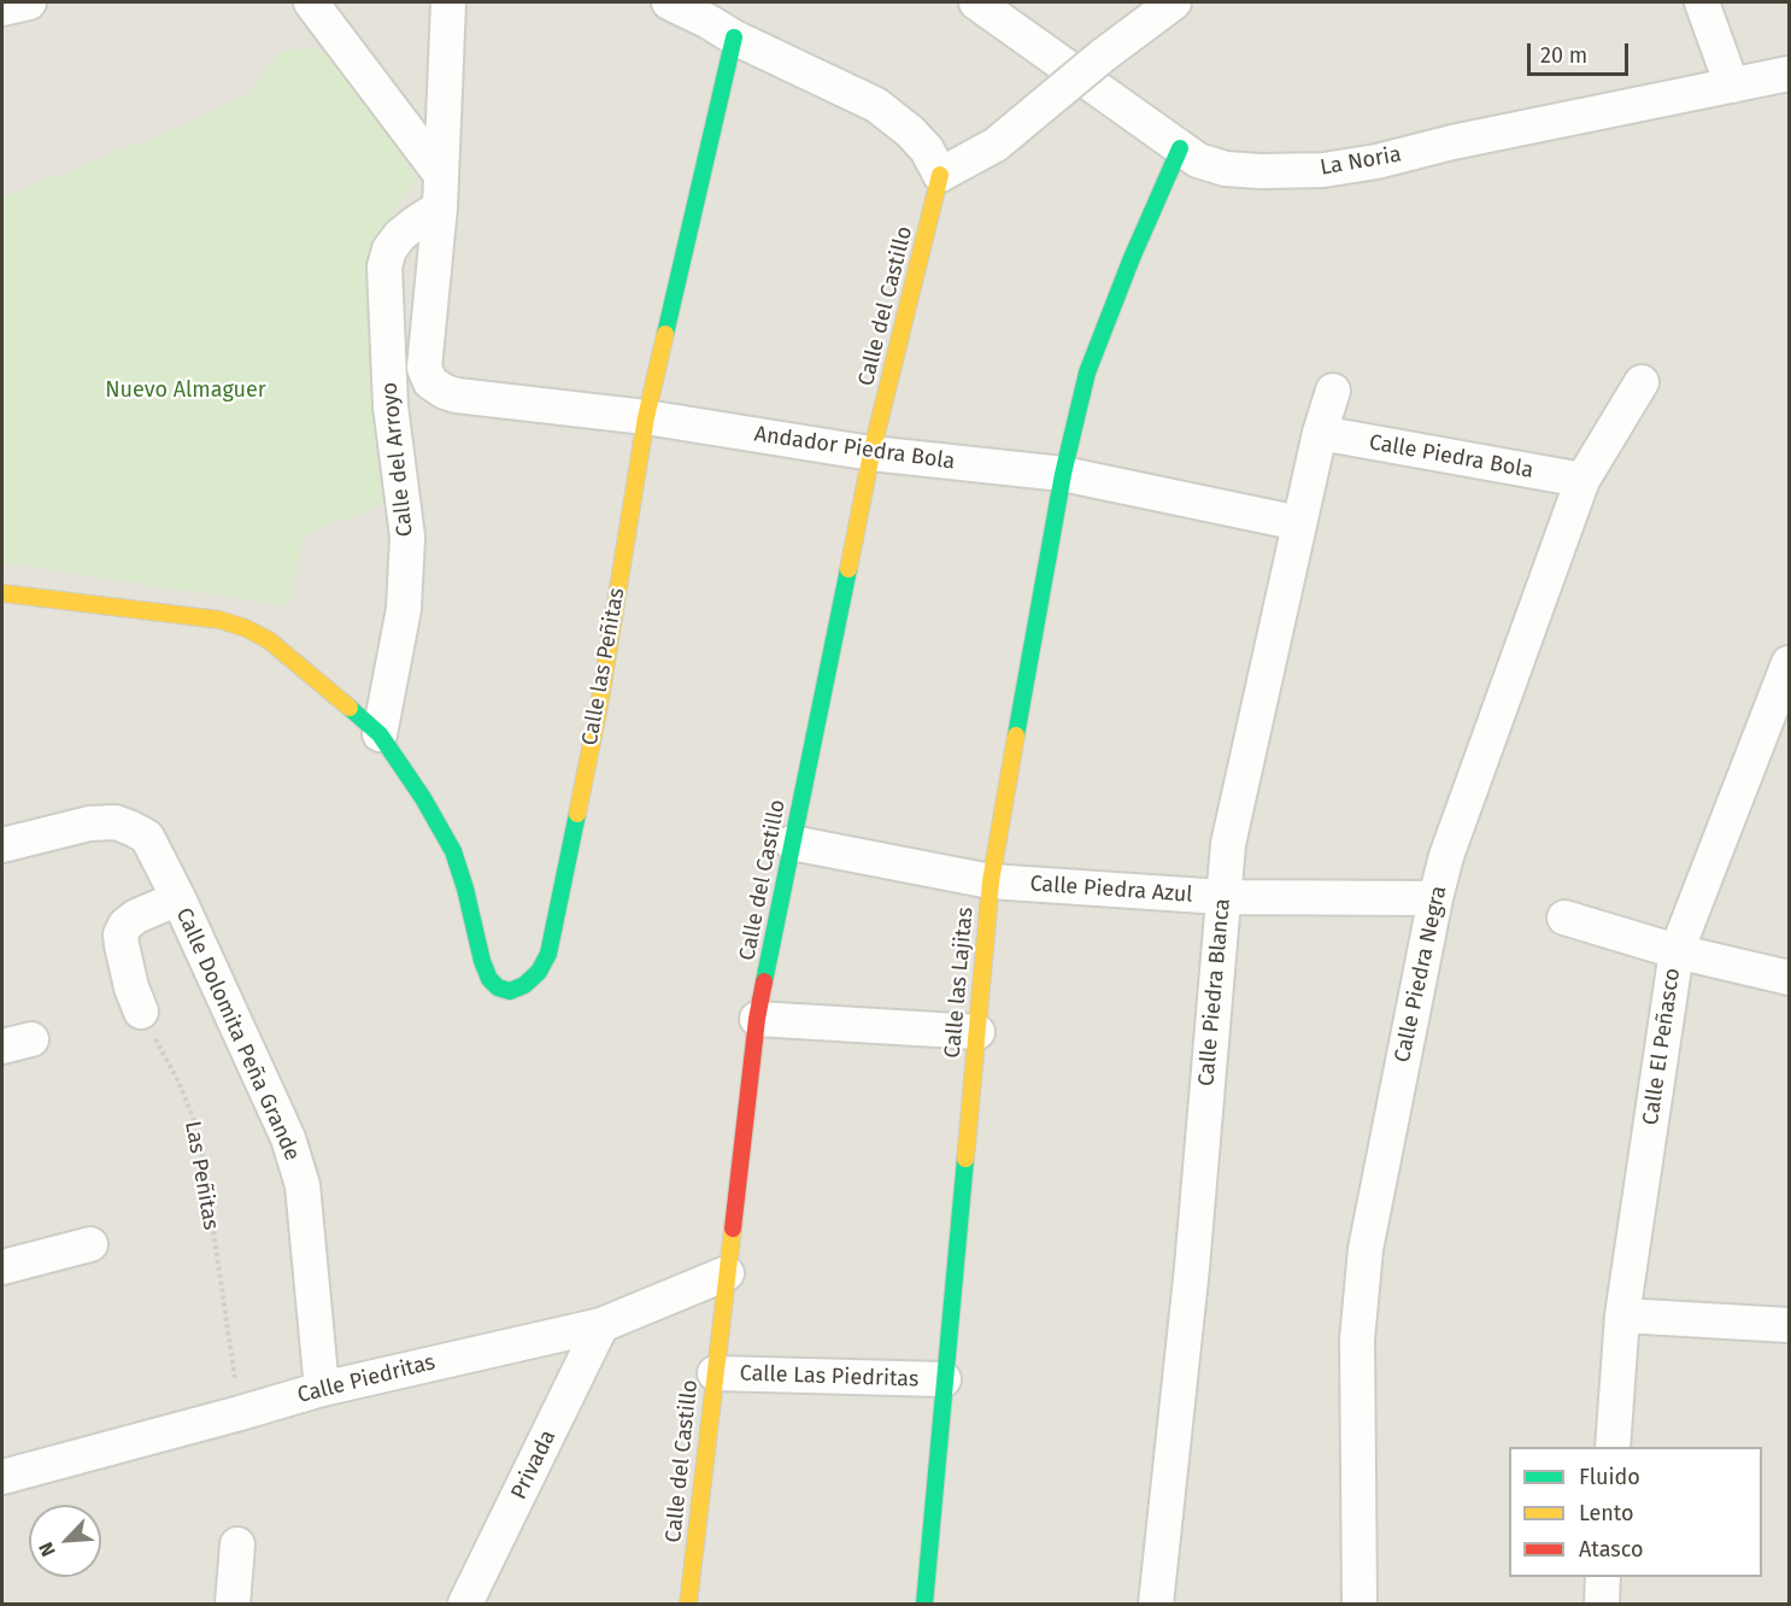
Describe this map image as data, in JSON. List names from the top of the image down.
{
  "streets": {
    "street": [
      "La Noria",
      "Calle del Castillo",
      "Andador Piedra Bola",
      "Calle Piedra Bola",
      "Calle del Arroyo",
      "Calle las Peñitas",
      "Calle Piedra Azul",
      "Calle Piedra Negra",
      "Calle las Lajitas",
      "Calle Piedra Blanca",
      "Calle Dolomita Peña Grande",
      "Calle El Peñasco",
      "Calle Las Piedritas",
      "Calle Piedritas",
      "Privada"
    ],
    "path": ["Las Peñitas"]
  },
  "crossings": [
    ["La Noria", "Calle las Lajitas"],
    ["Calle del Castillo", "Andador Piedra Bola"],
    ["Calle del Castillo", "Calle Piedra Azul"],
    ["Calle del Castillo", "Calle Las Piedritas"],
    ["Calle del Castillo", "Calle Piedritas"],
    ["Andador Piedra Bola", "Calle del Arroyo"],
    ["Andador Piedra Bola", "Calle las Peñitas"],
    ["Andador Piedra Bola", "Calle las Lajitas"],
    ["Andador Piedra Bola", "Calle Piedra Blanca"],
    ["Calle Piedra Bola", "Calle Piedra Negra"],
    ["Calle Piedra Bola", "Calle Piedra Blanca"],
    ["Calle del Arroyo", "Calle las Peñitas"],
    ["Calle Piedra Azul", "Calle Piedra Negra"],
    ["Calle Piedra Azul", "Calle las Lajitas"],
    ["Calle Piedra Azul", "Calle Piedra Blanca"],
    ["Calle las Lajitas", "Calle Las Piedritas"],
    ["Calle Dolomita Peña Grande", "Calle Piedritas"],
    ["Las Peñitas", "Calle Piedritas"],
    ["Calle Piedritas", "Privada"]
  ],
  "parks": ["Nuevo Almaguer"],
  "legend": ["Fluido", "Lento", "Atasco"],
  "scale_bar": "20 m",
  "north": "bottom left"
}
